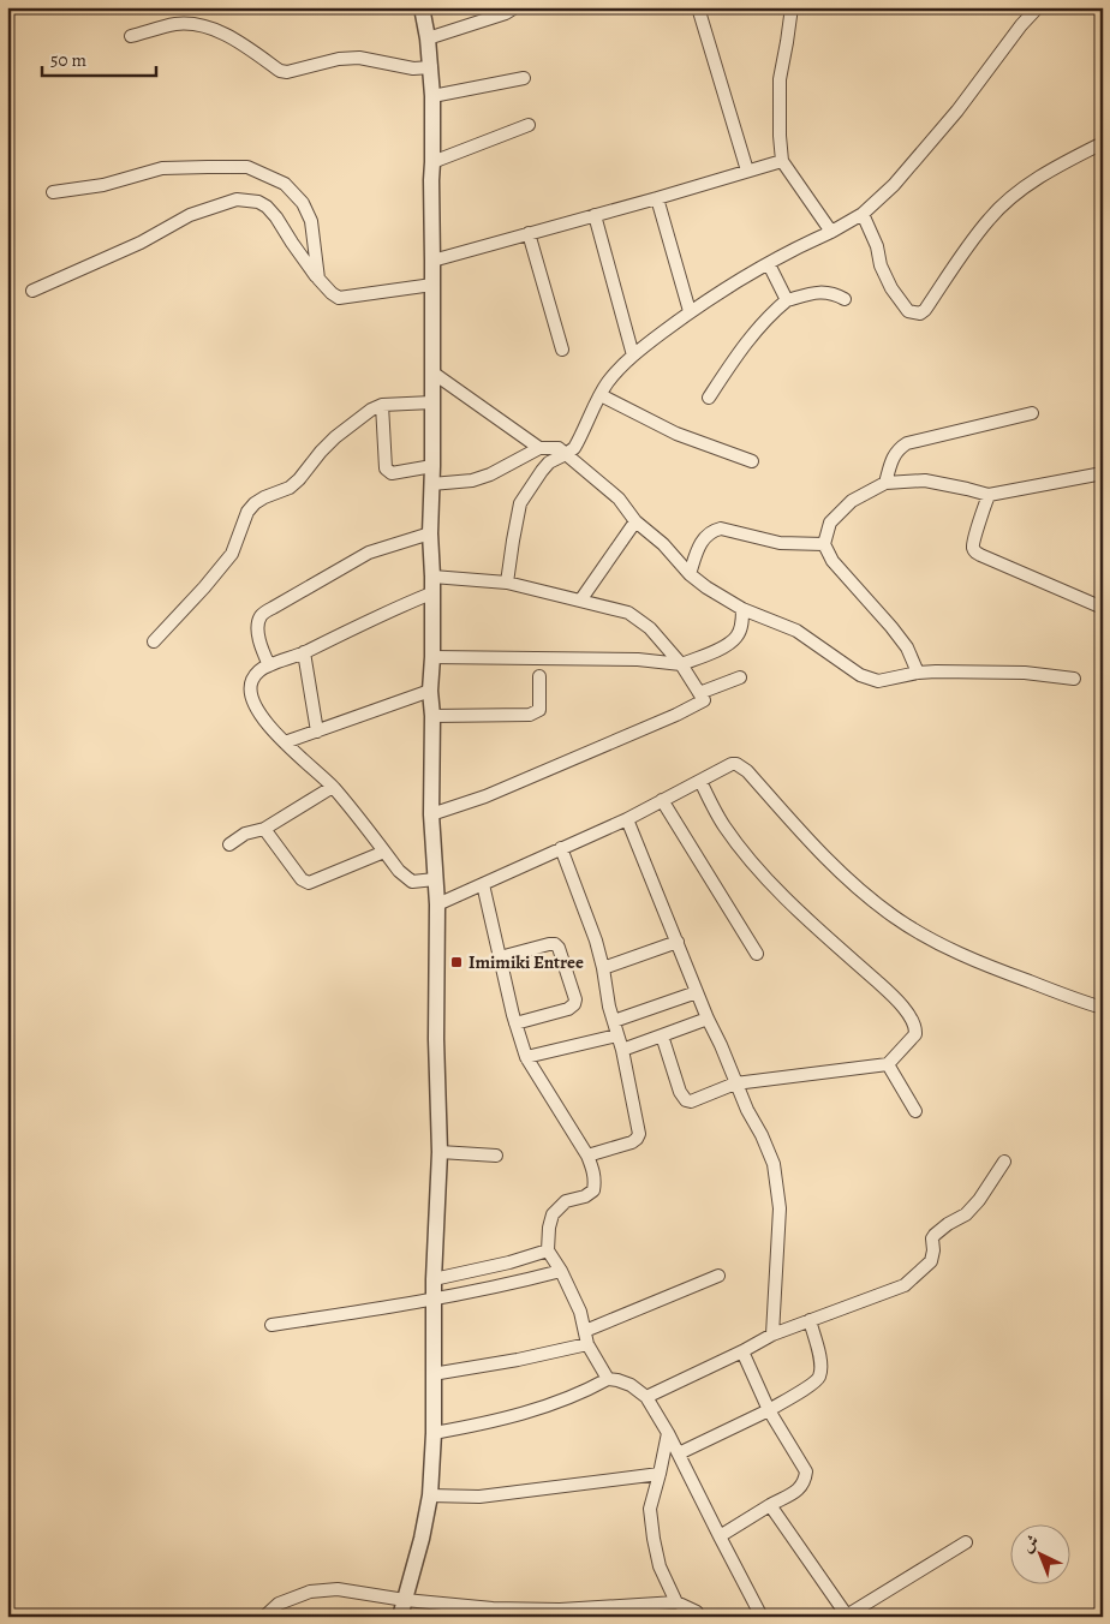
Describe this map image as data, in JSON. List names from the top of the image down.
{
  "places": {
    "transit": ["Imimiki Entree"]
  },
  "scale_bar": "50 m",
  "north": "top left"
}
